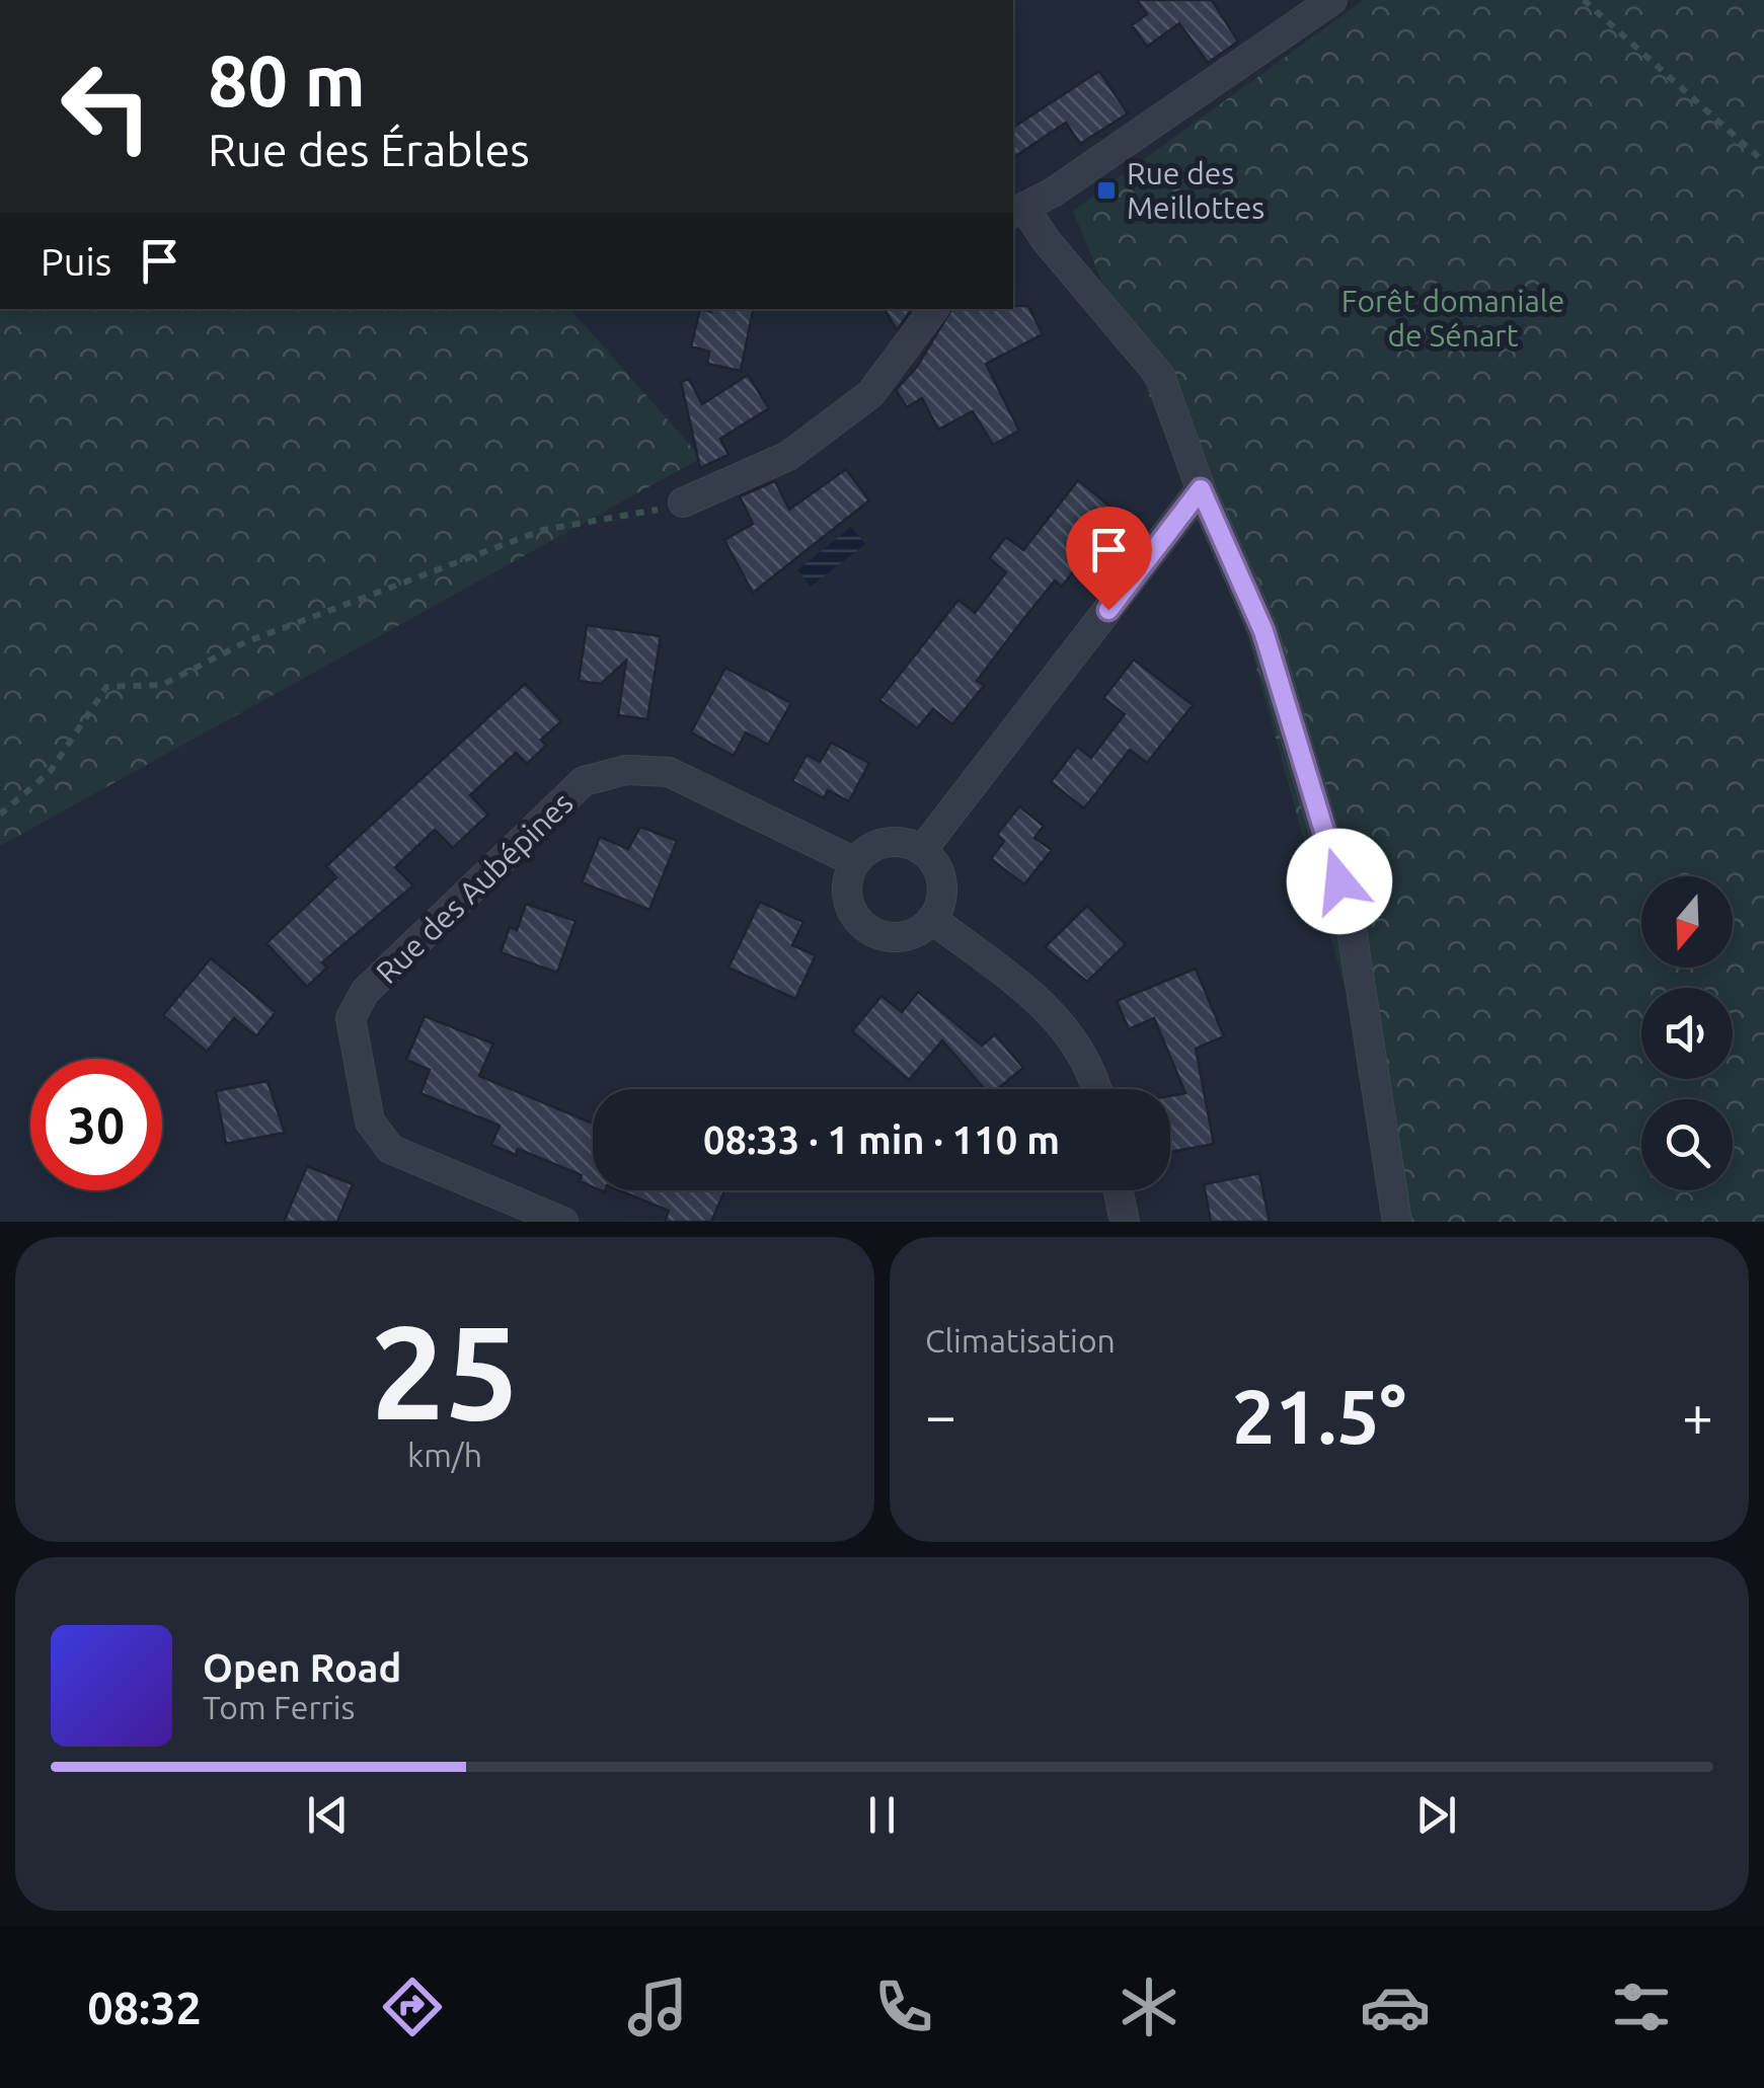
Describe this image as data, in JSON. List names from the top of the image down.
{
  "streets": {
    "street": ["Rue des Aubépines"]
  },
  "parks": ["Forêt domaniale de Sénart"],
  "places": {
    "transit": ["Rue des Meillottes"]
  },
  "north": "bottom",
  "page": {
    "turn": ["80 m", "Rue des Érables"],
    "then": "Puis",
    "limit": "30",
    "trip": "08:33 · 1 min · 110 m",
    "tile": [
      ["25", "km/h"],
      "Climatisation"
    ],
    "heat": ["−", "21.5°", "+"],
    "song": ["Open Road", "Tom Ferris"],
    "tabs": "08:32"
  }
}
